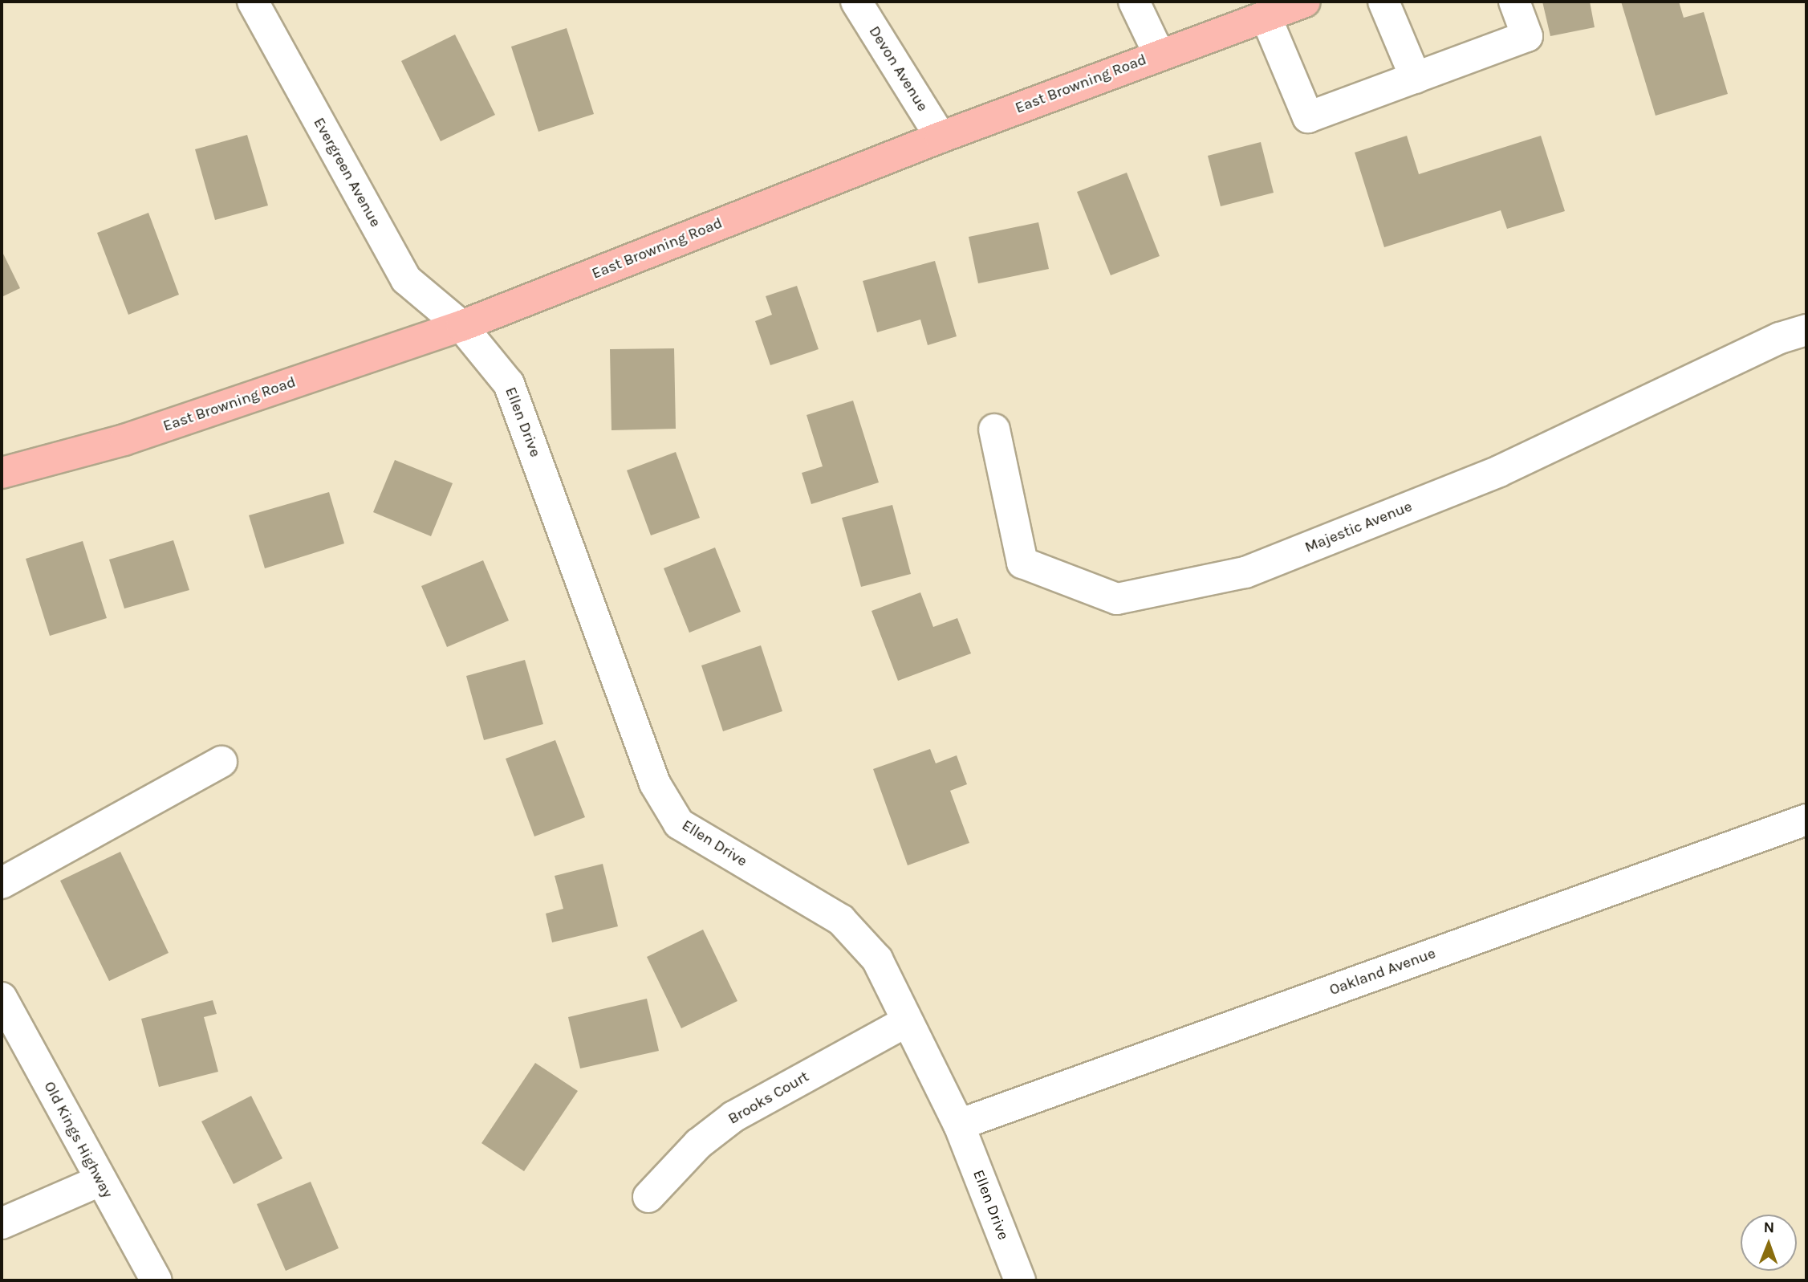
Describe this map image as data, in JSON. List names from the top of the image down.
{
  "streets": {
    "main road": ["East Browning Road"],
    "street": [
      "Devon Avenue",
      "Evergreen Avenue",
      "Ellen Drive",
      "Majestic Avenue",
      "Oakland Avenue",
      "Brooks Court",
      "Old Kings Highway"
    ]
  },
  "crossings": [
    ["Devon Avenue", "East Browning Road"],
    ["East Browning Road", "Evergreen Avenue"],
    ["East Browning Road", "Ellen Drive"],
    ["Evergreen Avenue", "Ellen Drive"],
    ["Ellen Drive", "Oakland Avenue"],
    ["Ellen Drive", "Brooks Court"]
  ],
  "north": "top"
}
